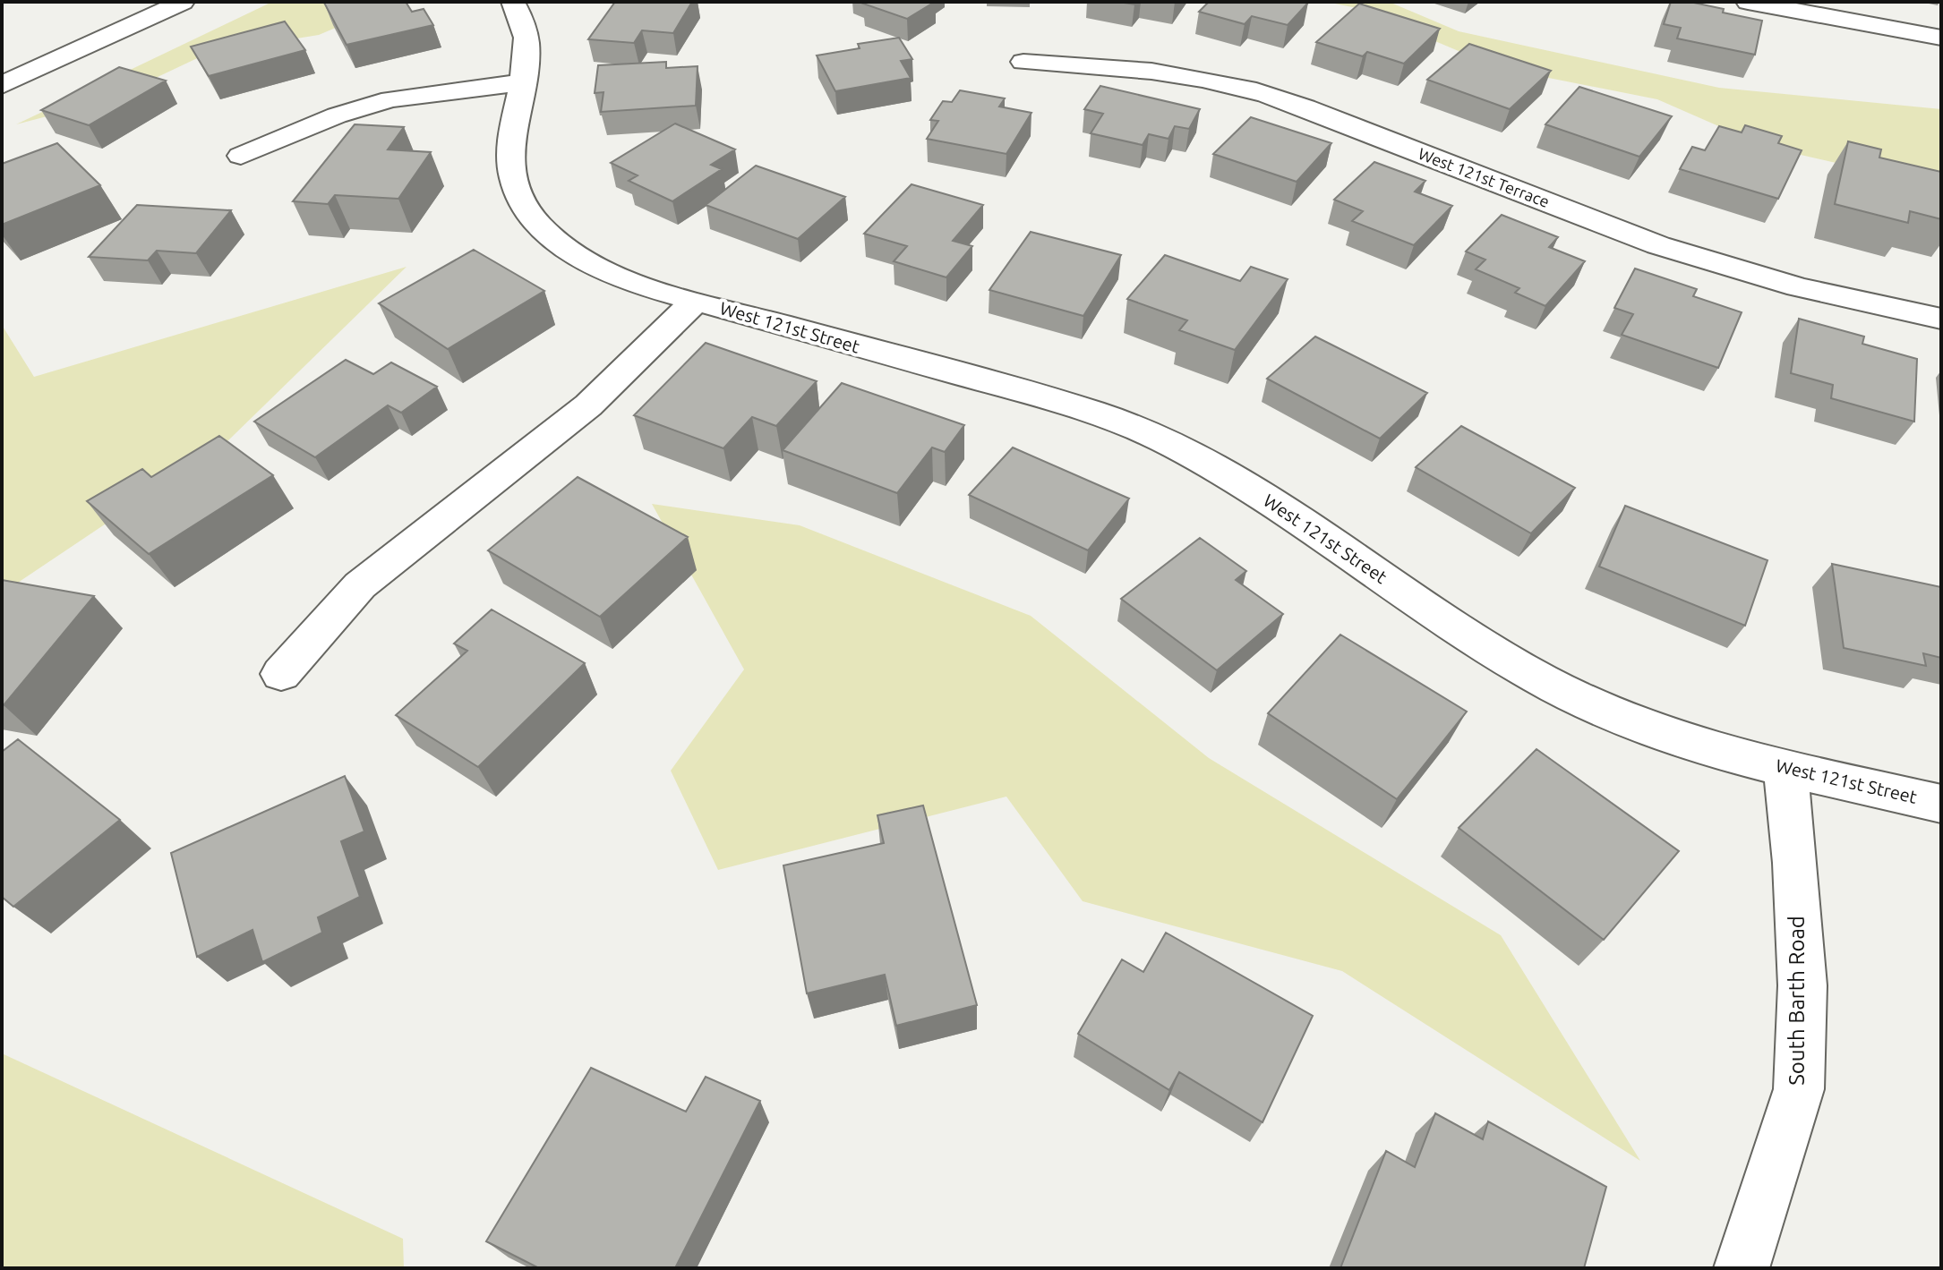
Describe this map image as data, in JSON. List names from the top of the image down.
{
  "streets": {
    "street": ["West 121st Terrace", "West 121st Street", "South Barth Road"]
  },
  "crossings": [
    ["West 121st Street", "South Barth Road"]
  ]
}
